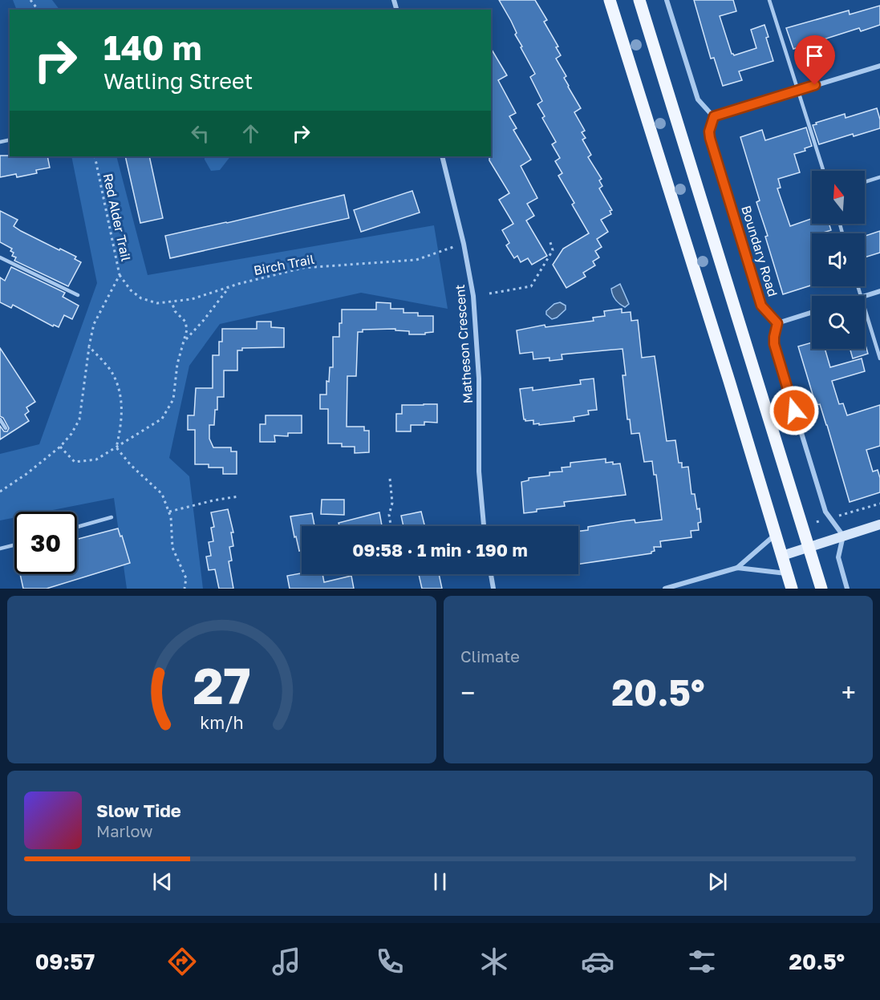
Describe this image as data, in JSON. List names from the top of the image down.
{
  "streets": {
    "street": ["Boundary Road", "Matheson Crescent"],
    "path": ["Red Alder Trail", "Birch Trail"]
  },
  "crossings": [
    ["Red Alder Trail", "Birch Trail"],
    ["Birch Trail", "Matheson Crescent"]
  ],
  "north": "top",
  "page": {
    "turn": ["140 m", "Watling Street"],
    "limit": "30",
    "trip": "09:58 · 1 min · 190 m",
    "tile": "Climate",
    "heat": ["−", "20.5°", "+"],
    "song": ["Slow Tide", "Marlow"],
    "tabs": ["09:57", "20.5°"],
    "gauge": ["27", "km/h"]
  }
}
